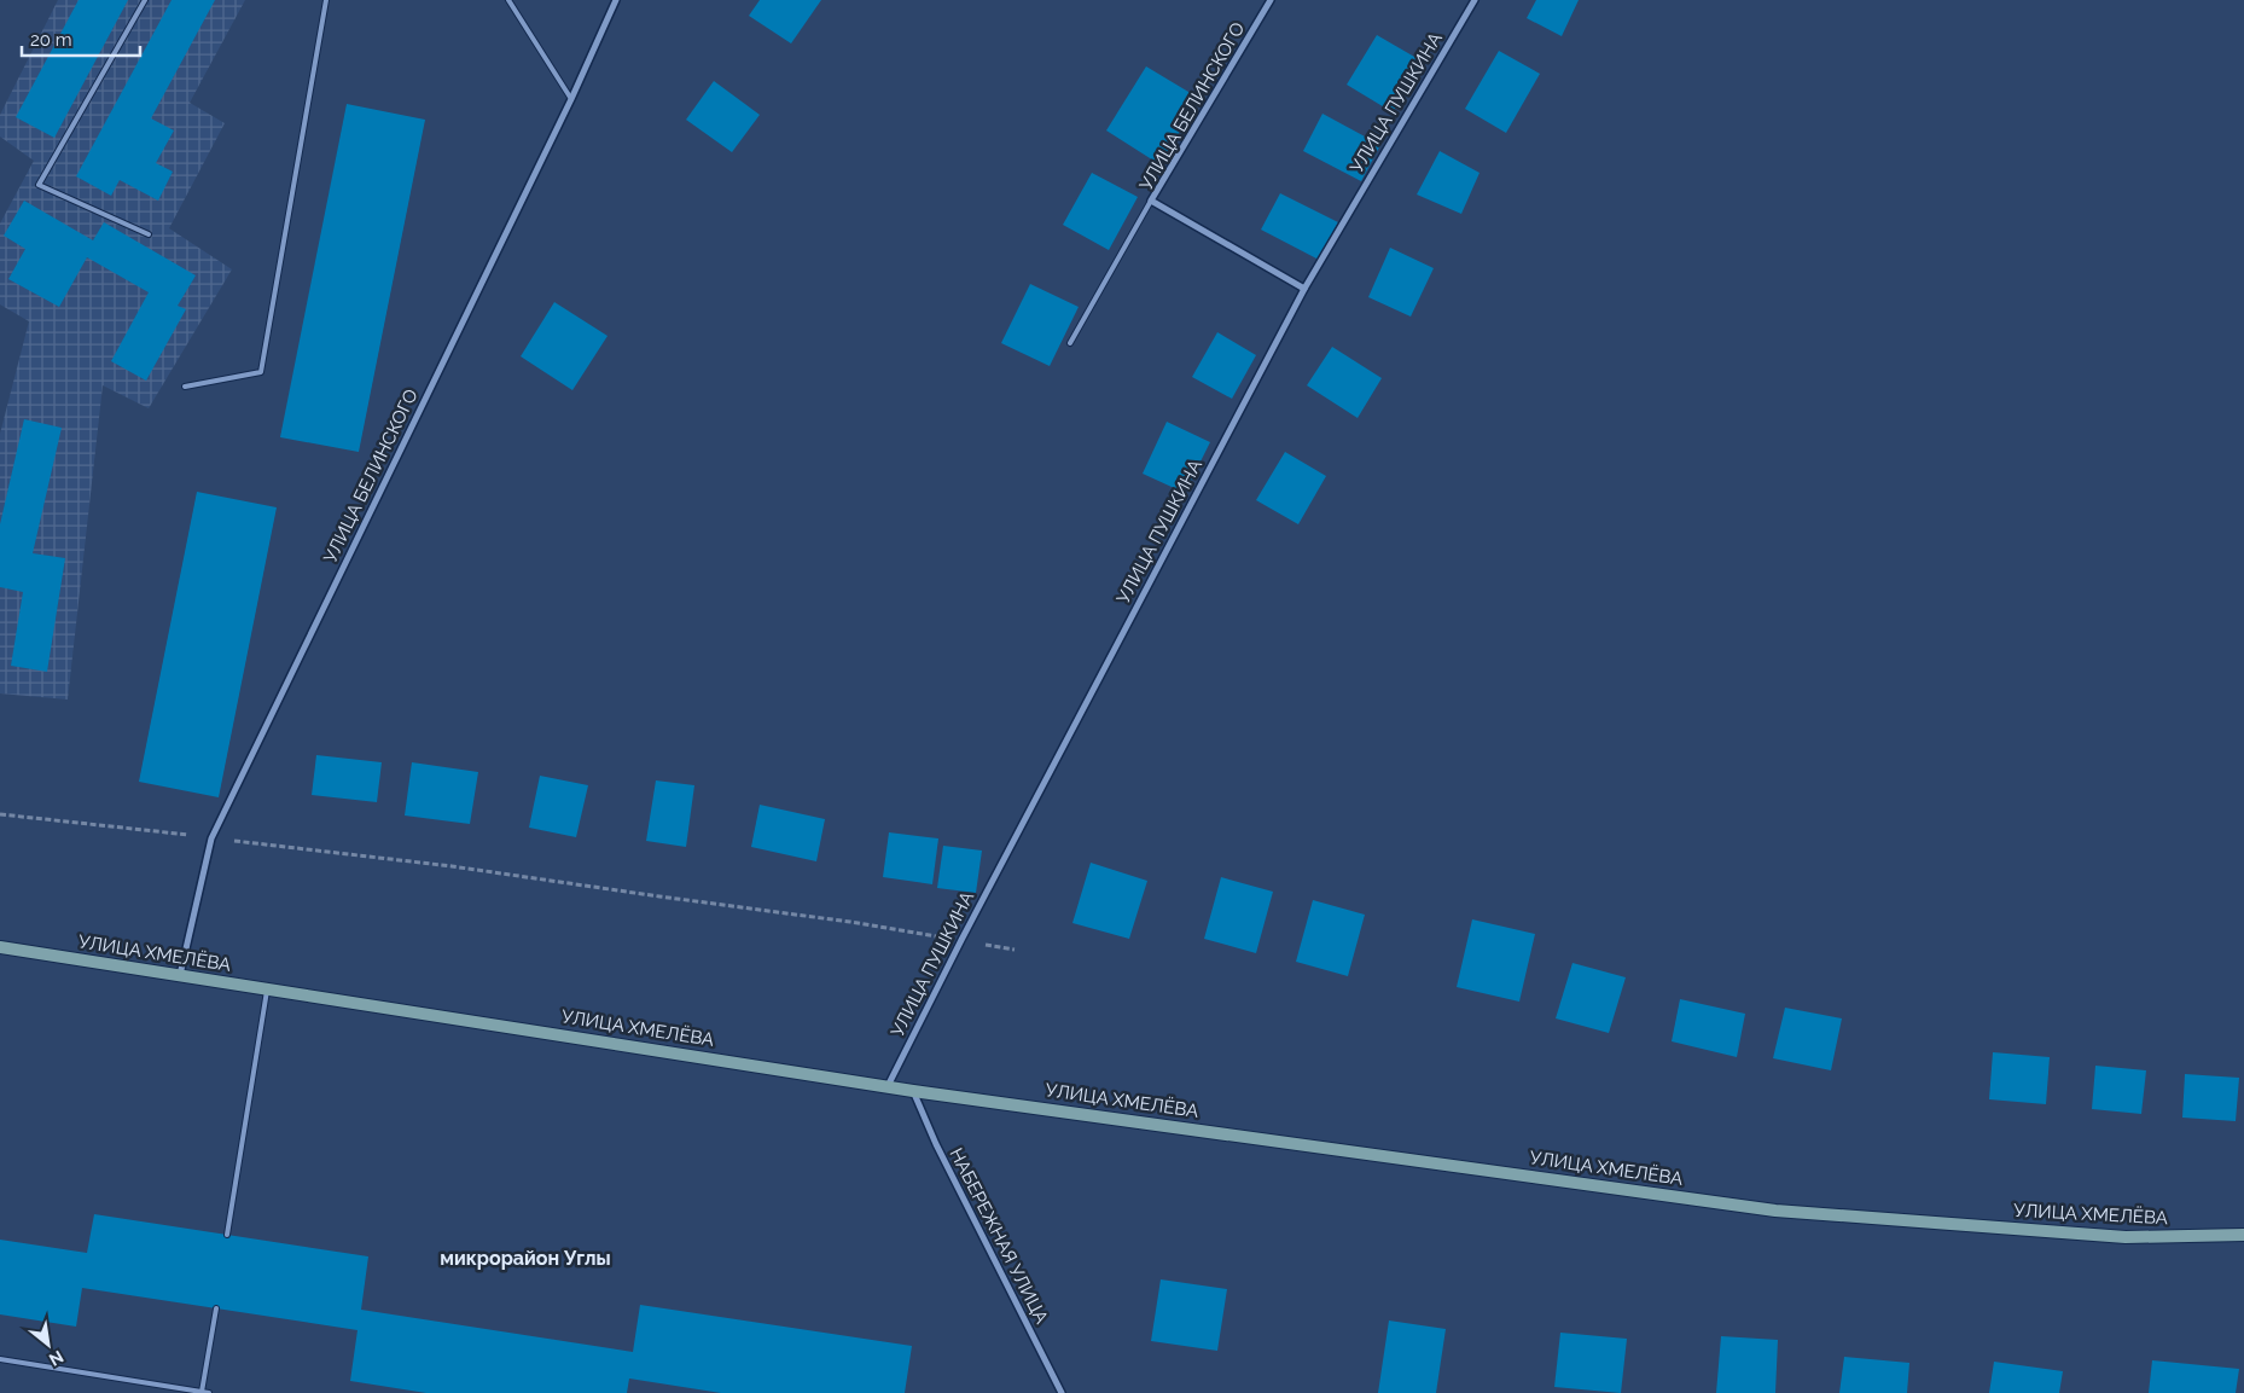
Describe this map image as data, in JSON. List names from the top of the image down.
{
  "streets": {
    "main road": ["УЛИЦА ХМЕЛЁВА"],
    "street": ["УЛИЦА ПУШКИНА", "УЛИЦА БЕЛИНСКОГО", "НАБЕРЕЖНАЯ УЛИЦА"]
  },
  "crossings": [
    ["УЛИЦА ПУШКИНА", "УЛИЦА БЕЛИНСКОГО"],
    ["УЛИЦА ПУШКИНА", "УЛИЦА ХМЕЛЁВА"],
    ["УЛИЦА БЕЛИНСКОГО", "УЛИЦА ХМЕЛЁВА"],
    ["УЛИЦА ХМЕЛЁВА", "НАБЕРЕЖНАЯ УЛИЦА"]
  ],
  "districts": ["микрорайон Углы"],
  "scale_bar": "20 m",
  "north": "bottom right"
}
